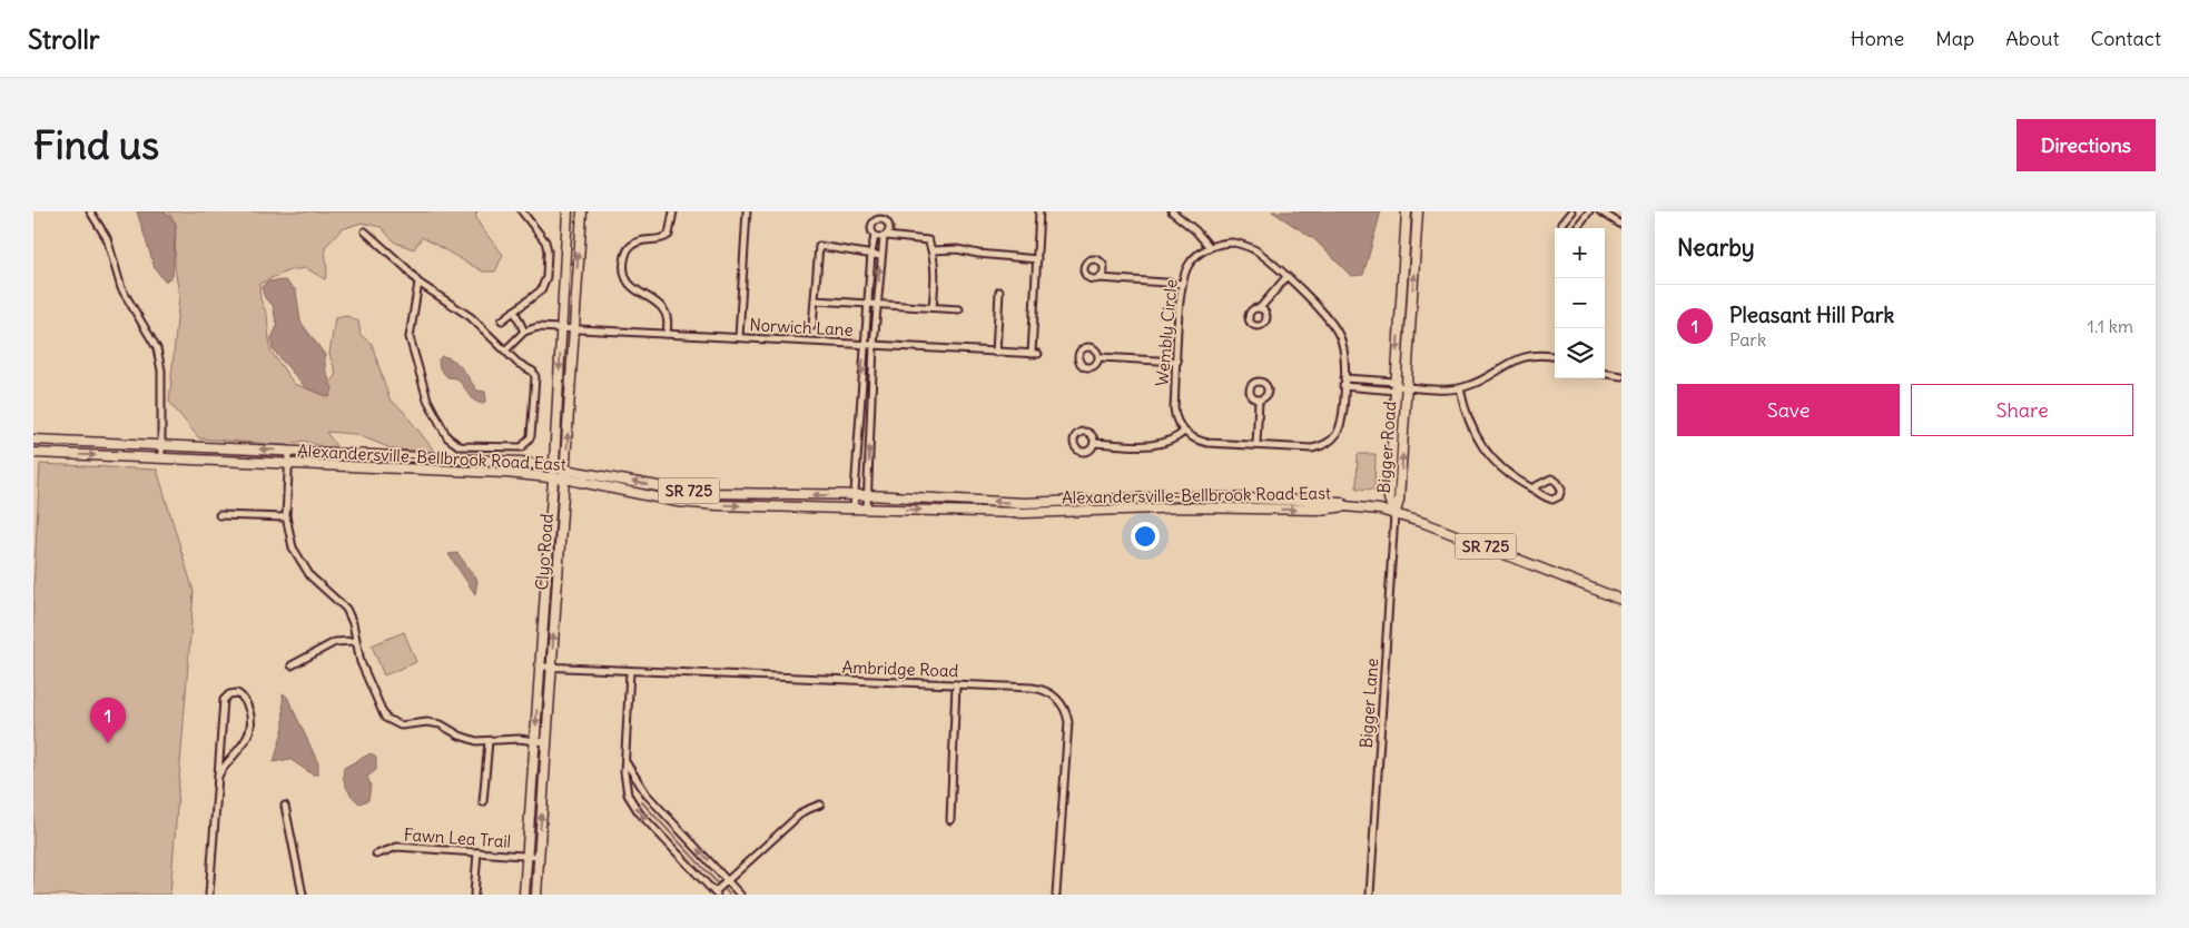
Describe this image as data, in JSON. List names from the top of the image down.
{
  "streets": {
    "main road": [
      "Bigger Road",
      "Alexandersville-Bellbrook Road East",
      "SR 725",
      "Clyo Road"
    ],
    "street": [
      "Norwich Lane",
      "Wembly Circle",
      "Ambridge Road",
      "Bigger Lane",
      "Fawn Lea Trail"
    ]
  },
  "crossings": [
    ["Norwich Lane", "Clyo Road"],
    ["Bigger Road", "SR 725"],
    ["Bigger Road", "Bigger Lane"],
    ["Alexandersville-Bellbrook Road East", "SR 725"],
    ["Alexandersville-Bellbrook Road East", "Clyo Road"],
    ["SR 725", "Bigger Lane"],
    ["Clyo Road", "Ambridge Road"],
    ["Clyo Road", "Fawn Lea Trail"]
  ],
  "page": {
    "header": "Strollr",
    "nav": [
      "Home",
      "Map",
      "About",
      "Contact"
    ],
    "buttons": [
      "Directions",
      ["Save", "Share"]
    ],
    "title": "Find us",
    "heading": "Nearby",
    "map_buttons": ["+", "−"],
    "list": [
      {
        "mark": "1",
        "name": "Pleasant Hill Park",
        "note": "Park",
        "value": "1.1 km"
      }
    ],
    "pins": "1"
  }
}
